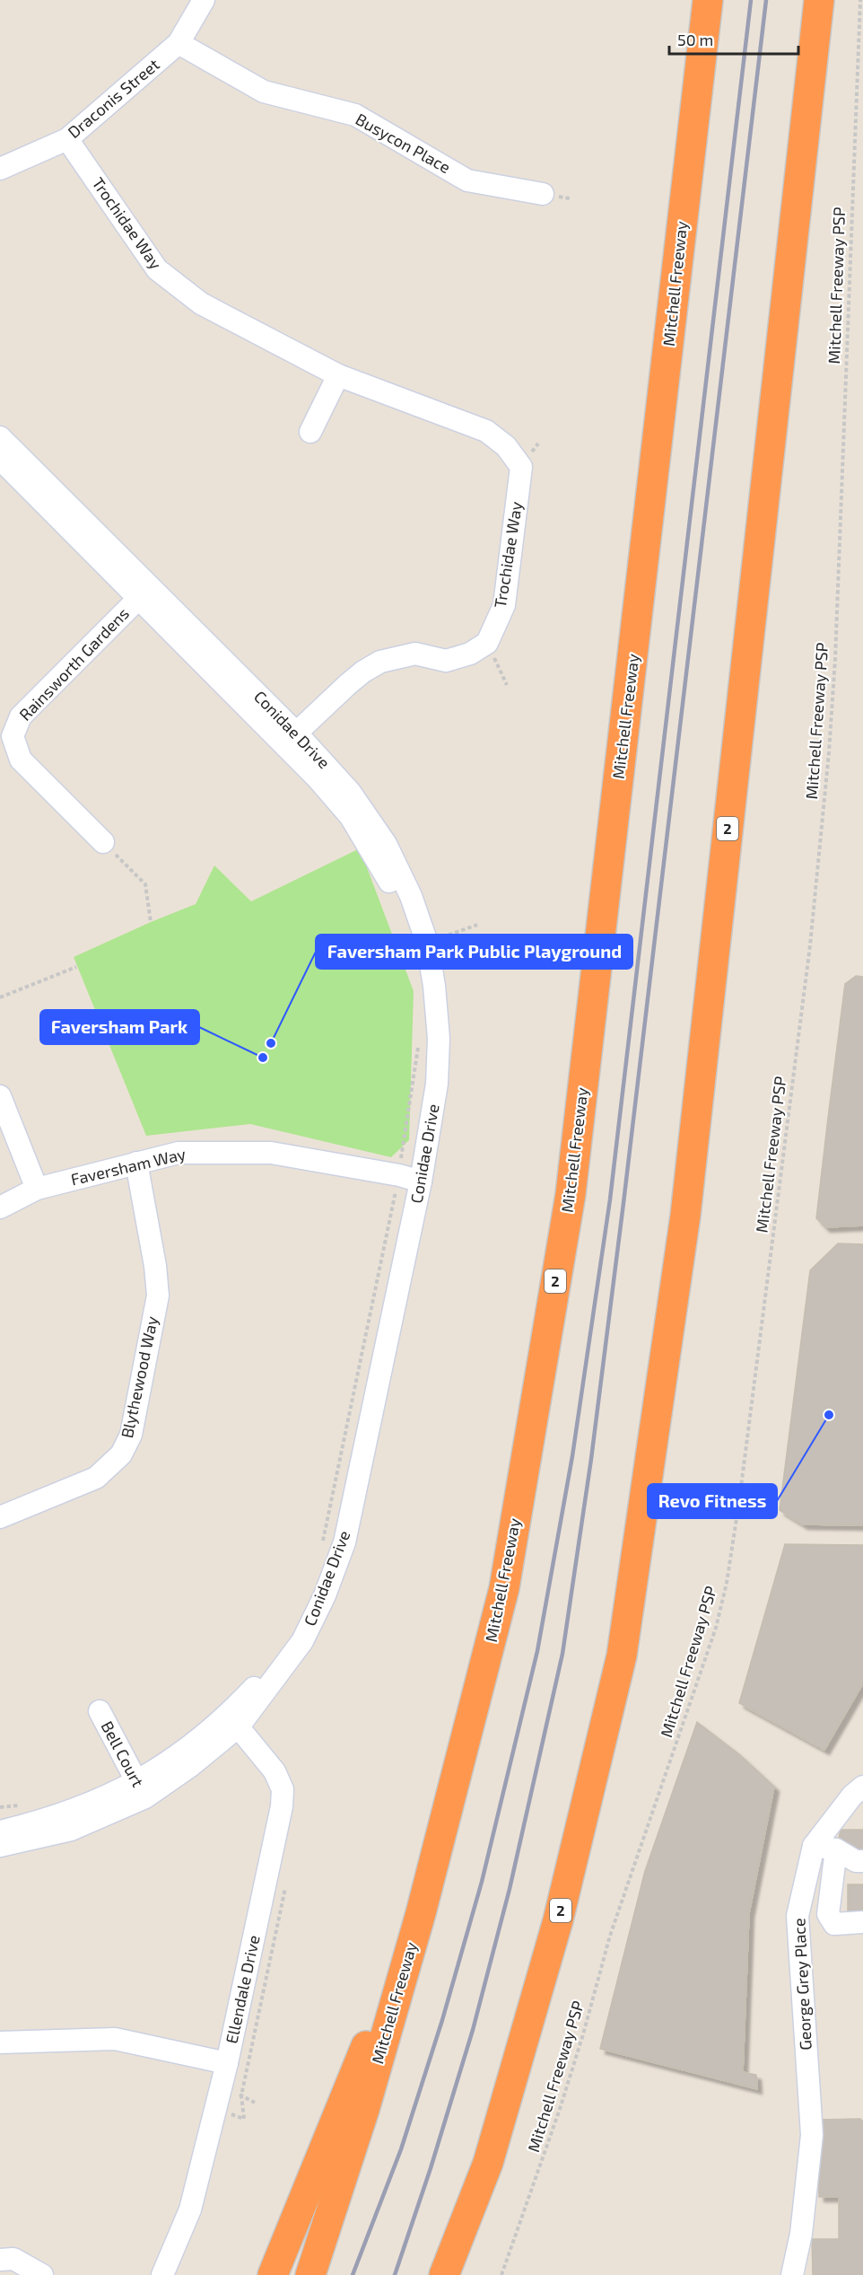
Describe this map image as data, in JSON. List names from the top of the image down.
{
  "streets": {
    "highway": ["Mitchell Freeway", "2"],
    "street": [
      "Draconis Street",
      "Busycon Place",
      "Trochidae Way",
      "Rainsworth Gardens",
      "Conidae Drive",
      "Faversham Way",
      "Blythewood Way",
      "Bell Court",
      "George Grey Place",
      "Ellendale Drive"
    ],
    "path": ["Mitchell Freeway PSP"]
  },
  "crossings": [
    ["Draconis Street", "Busycon Place"],
    ["Draconis Street", "Trochidae Way"],
    ["Rainsworth Gardens", "Conidae Drive"],
    ["Conidae Drive", "Faversham Way"],
    ["Conidae Drive", "Bell Court"],
    ["Conidae Drive", "Ellendale Drive"],
    ["Faversham Way", "Blythewood Way"]
  ],
  "places": ["Faversham Park Public Playground", "Faversham Park", "Revo Fitness"],
  "scale_bar": "50 m"
}
